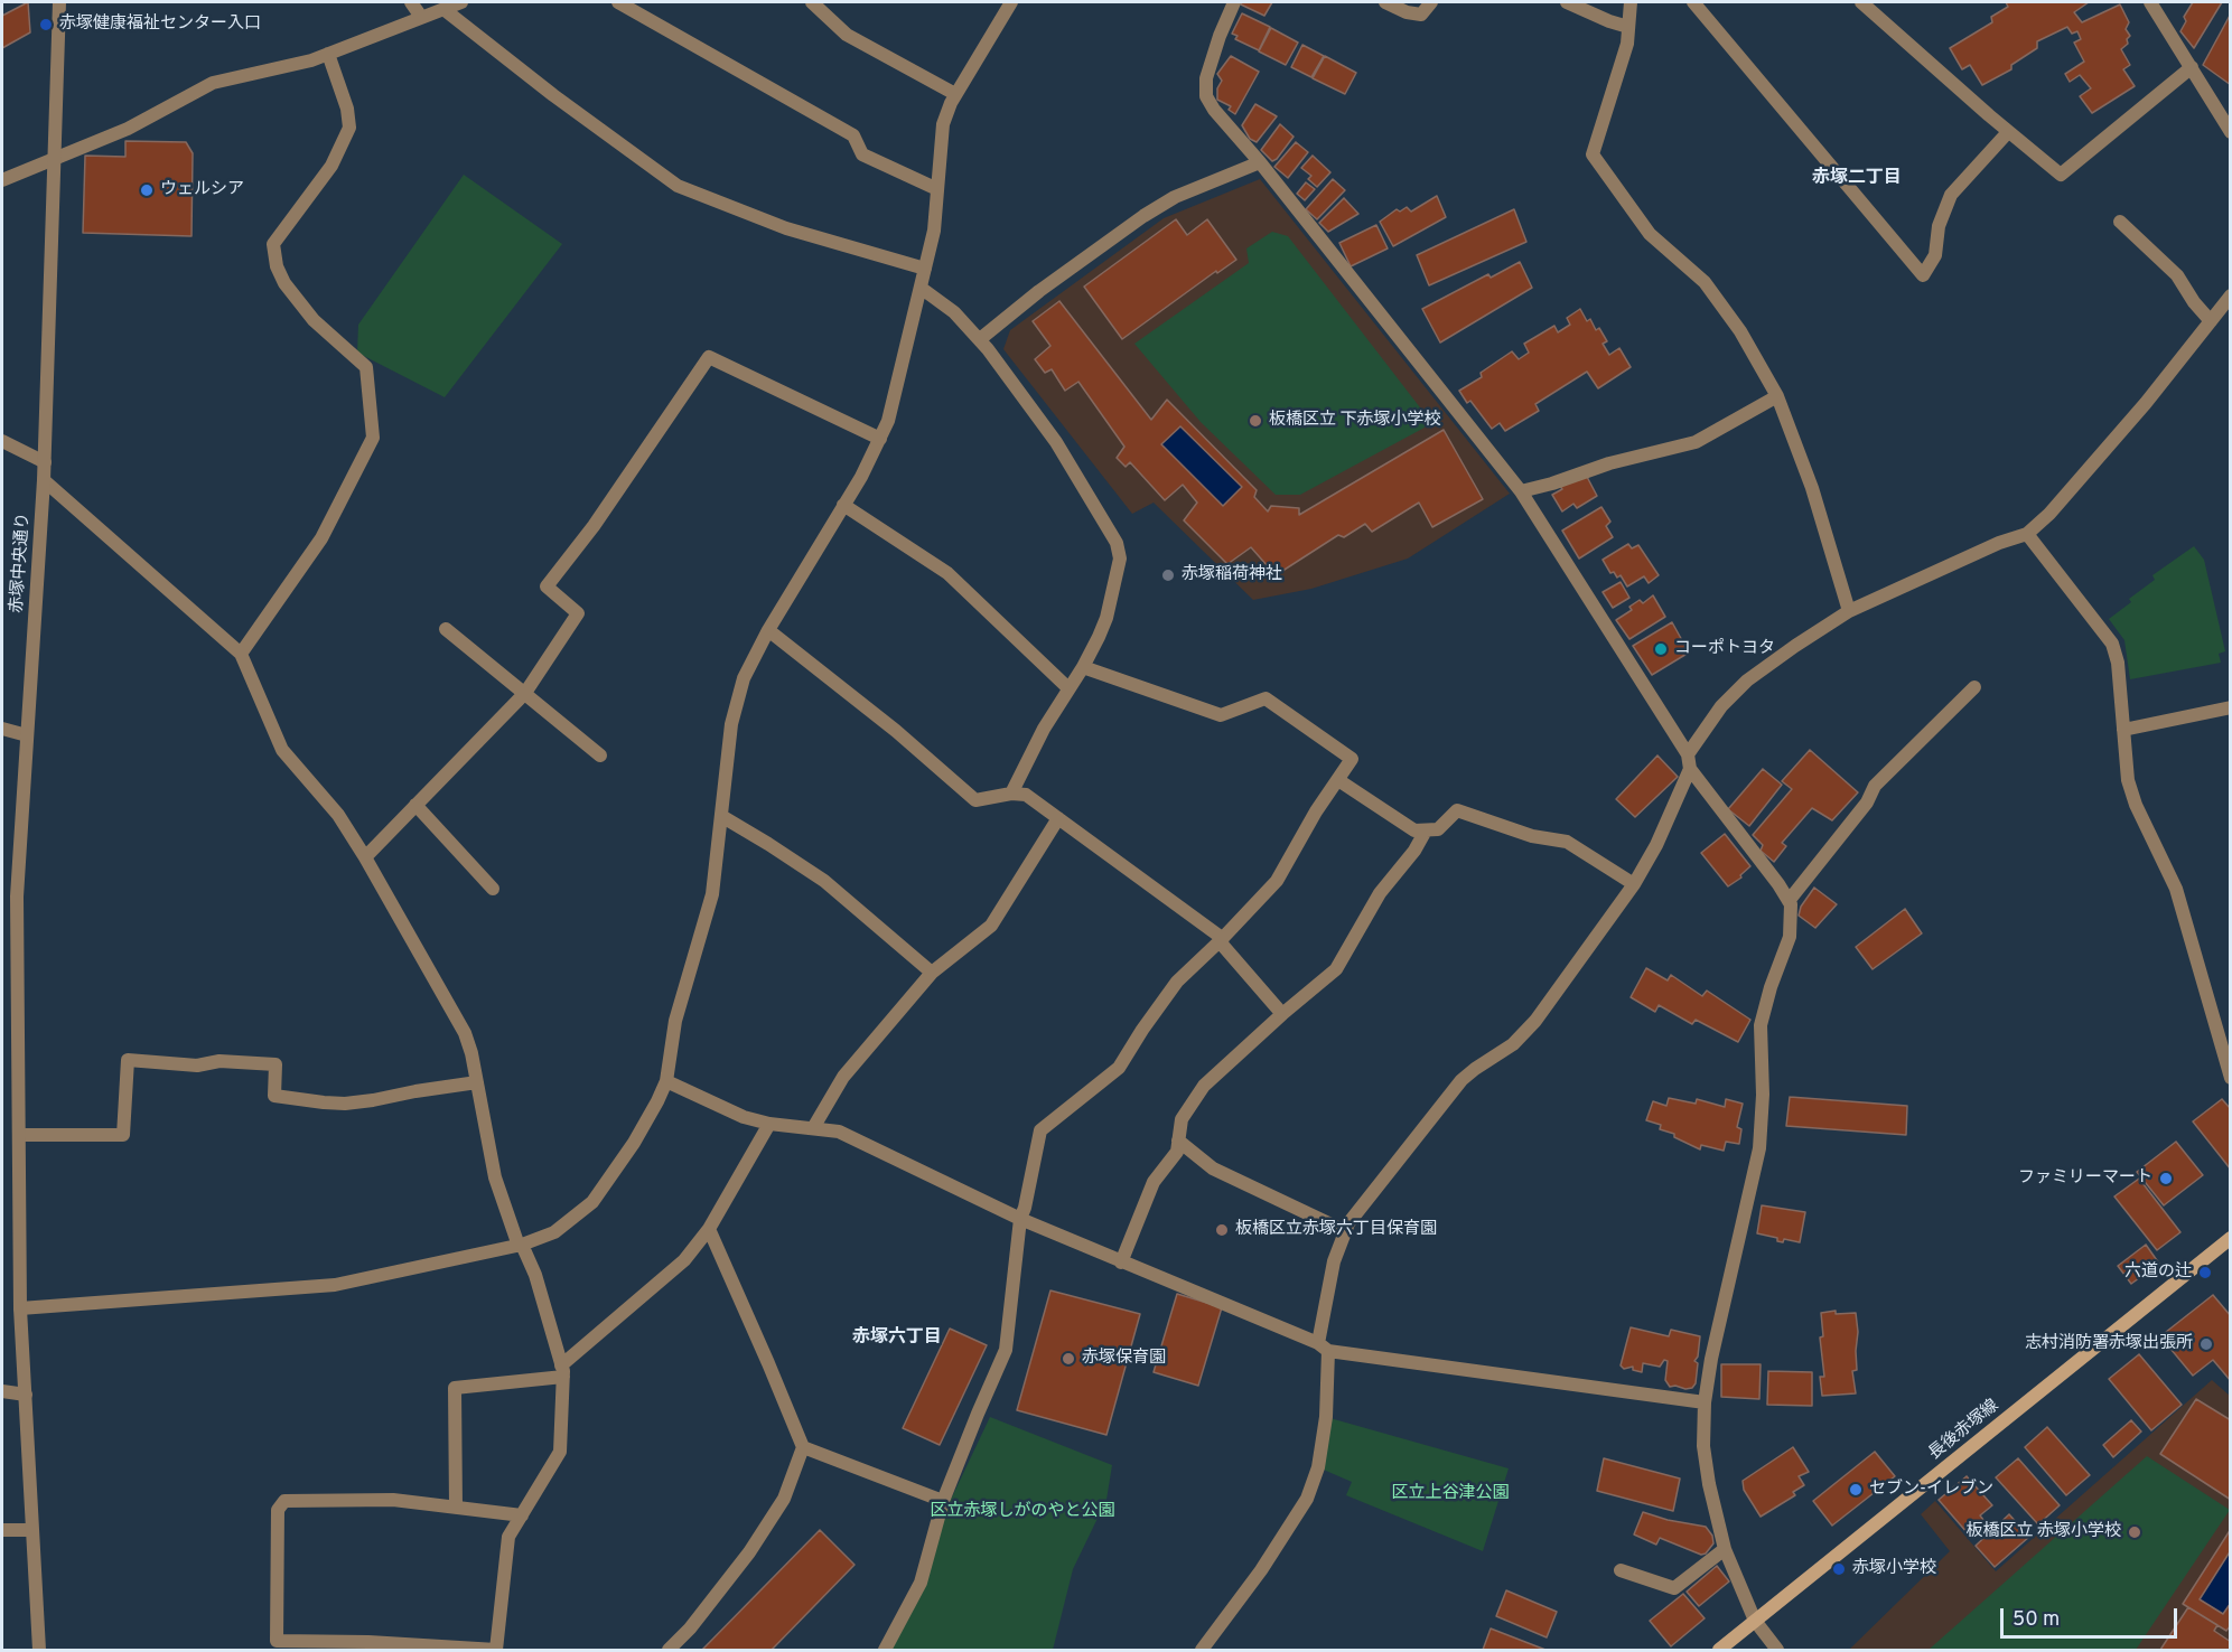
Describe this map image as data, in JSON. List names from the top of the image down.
{
  "streets": {
    "main road": ["長後赤塚線"],
    "street": ["赤塚中央通り"]
  },
  "districts": ["赤塚二丁目", "赤塚六丁目"],
  "parks": ["区立上谷津公園", "区立赤塚しがのやと公園"],
  "places": [
    "赤塚健康福祉センター入口",
    "ウェルシア",
    "板橋区立 下赤塚小学校",
    "赤塚稲荷神社",
    "コーポトヨタ",
    "ファミリーマート",
    "板橋区立赤塚六丁目保育園",
    "六道の辻",
    "志村消防署赤塚出張所",
    "赤塚保育園",
    "セブン-イレブン",
    "板橋区立 赤塚小学校",
    "赤塚小学校"
  ],
  "scale_bar": "50 m"
}
